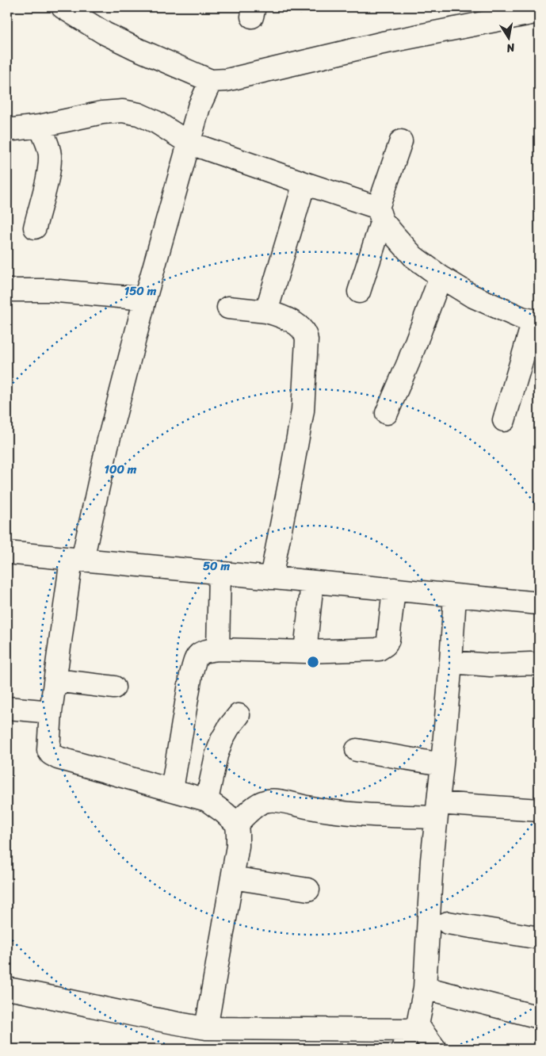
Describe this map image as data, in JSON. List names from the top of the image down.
{
  "north": "bottom",
  "rings": ["150 m", "100 m", "50 m"]
}
